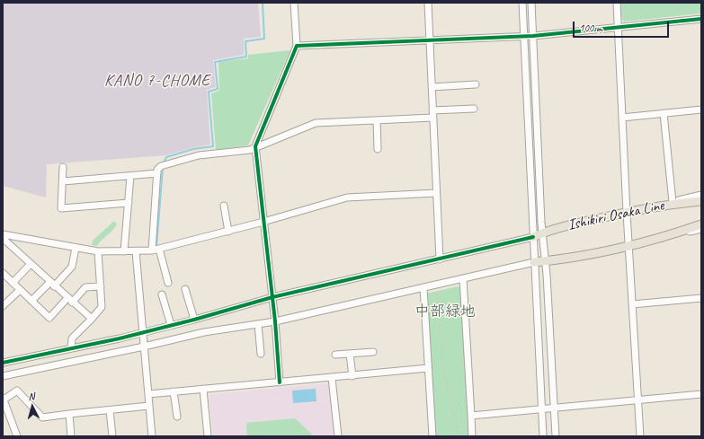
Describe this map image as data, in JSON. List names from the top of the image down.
{
  "streets": {
    "main road": ["Ishikiri Osaka Line"]
  },
  "districts": ["KANO 7-CHOME"],
  "parks": ["中部緑地"],
  "scale_bar": "100 m",
  "north": "top"
}
